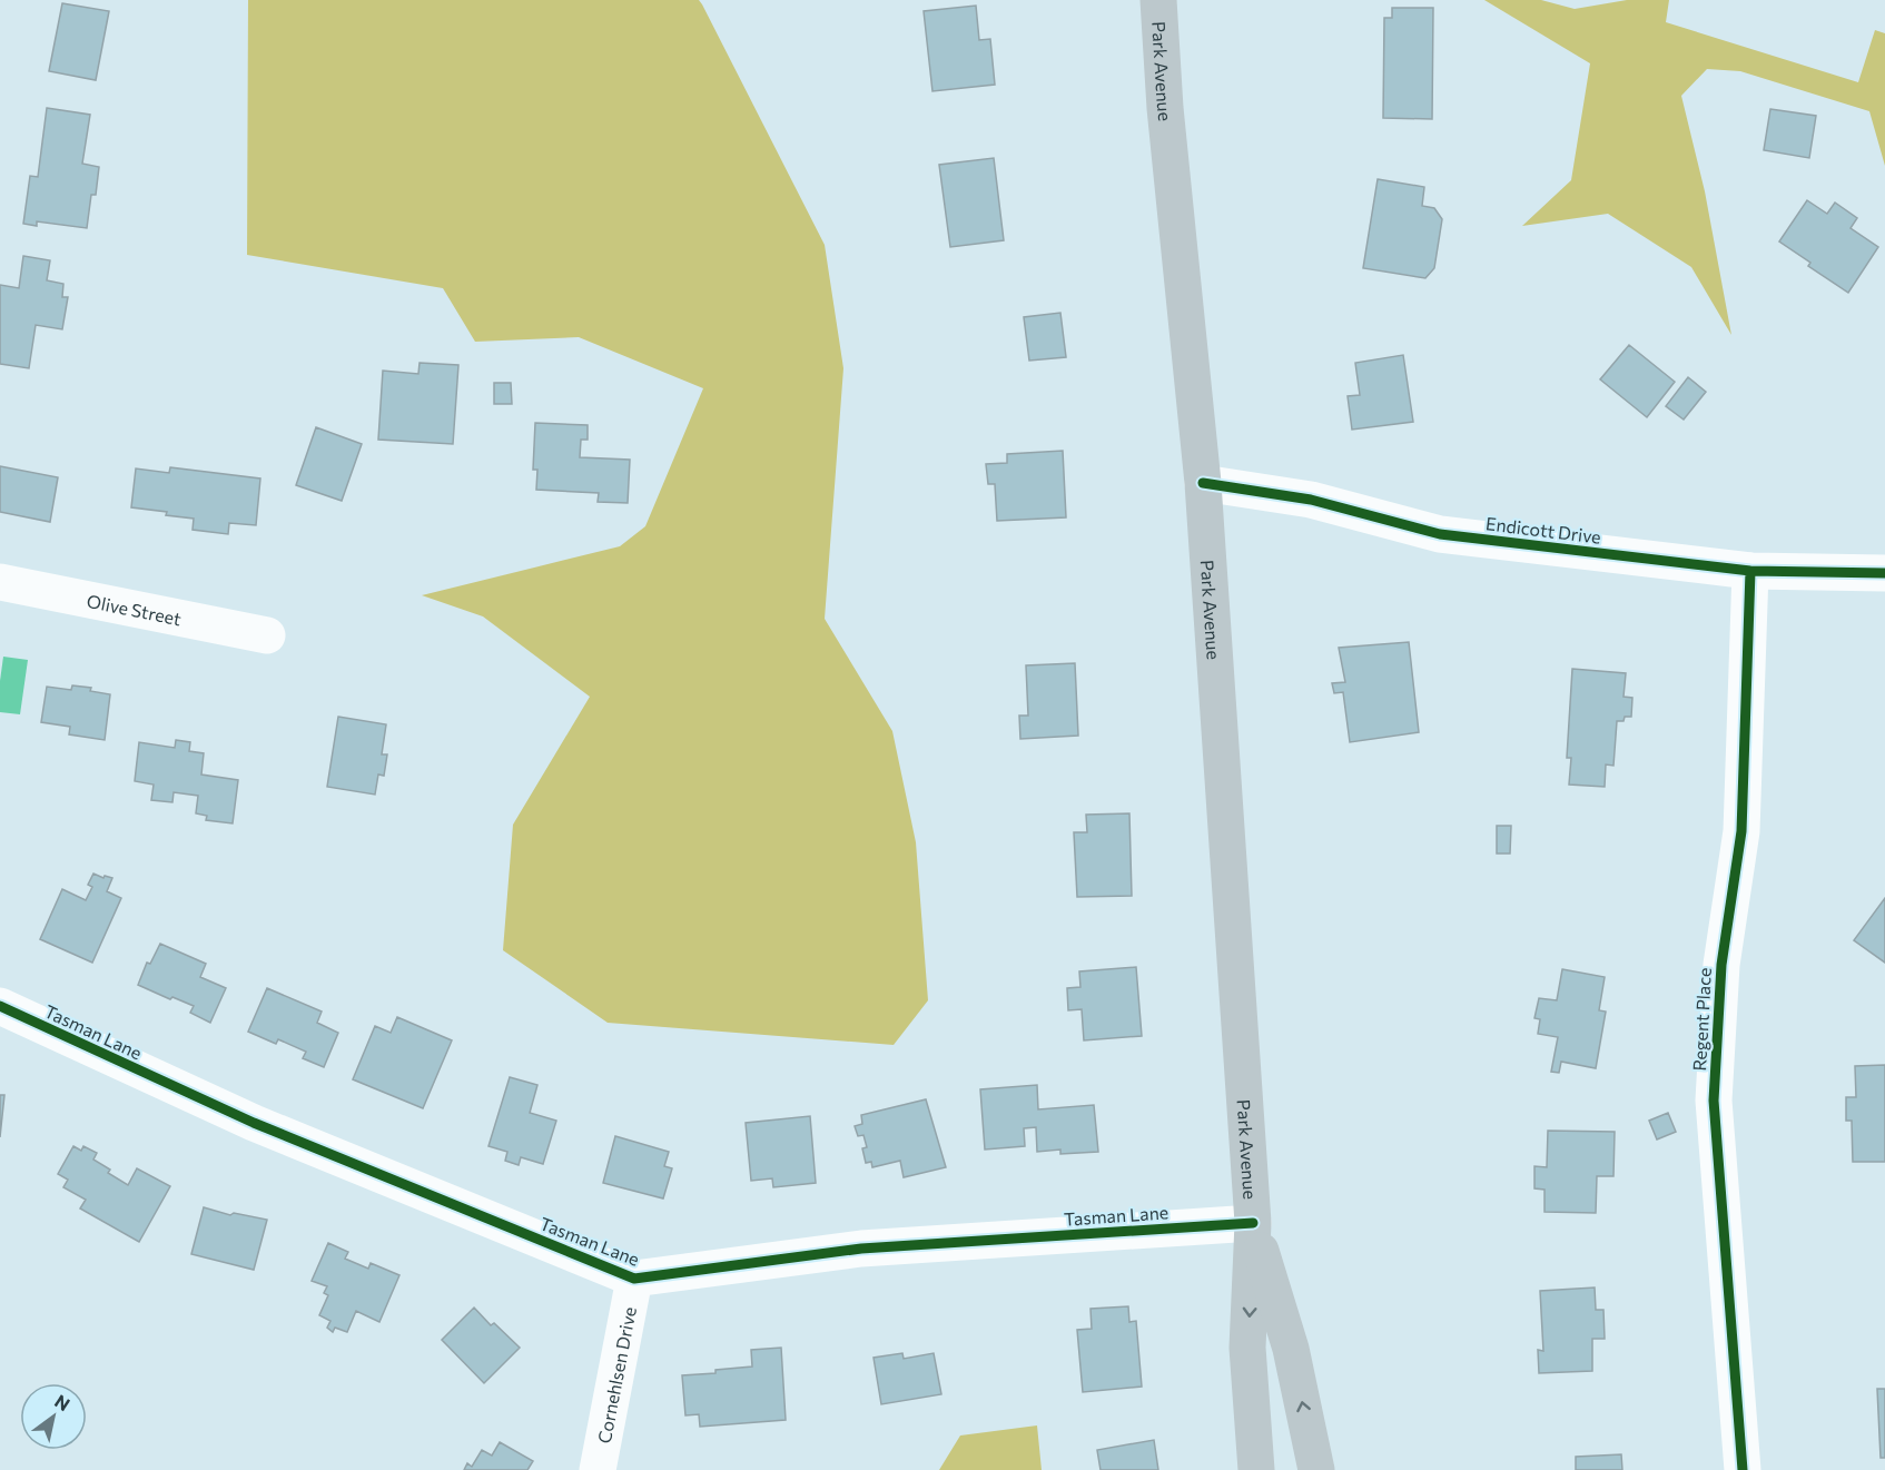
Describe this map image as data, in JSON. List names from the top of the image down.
{
  "streets": {
    "main road": ["Park Avenue"],
    "street": [
      "Endicott Drive",
      "Olive Street",
      "Regent Place",
      "Tasman Lane",
      "Cornehlsen Drive"
    ]
  },
  "crossings": [
    ["Park Avenue", "Endicott Drive"],
    ["Park Avenue", "Tasman Lane"],
    ["Endicott Drive", "Regent Place"],
    ["Tasman Lane", "Cornehlsen Drive"]
  ],
  "north": "top right"
}
